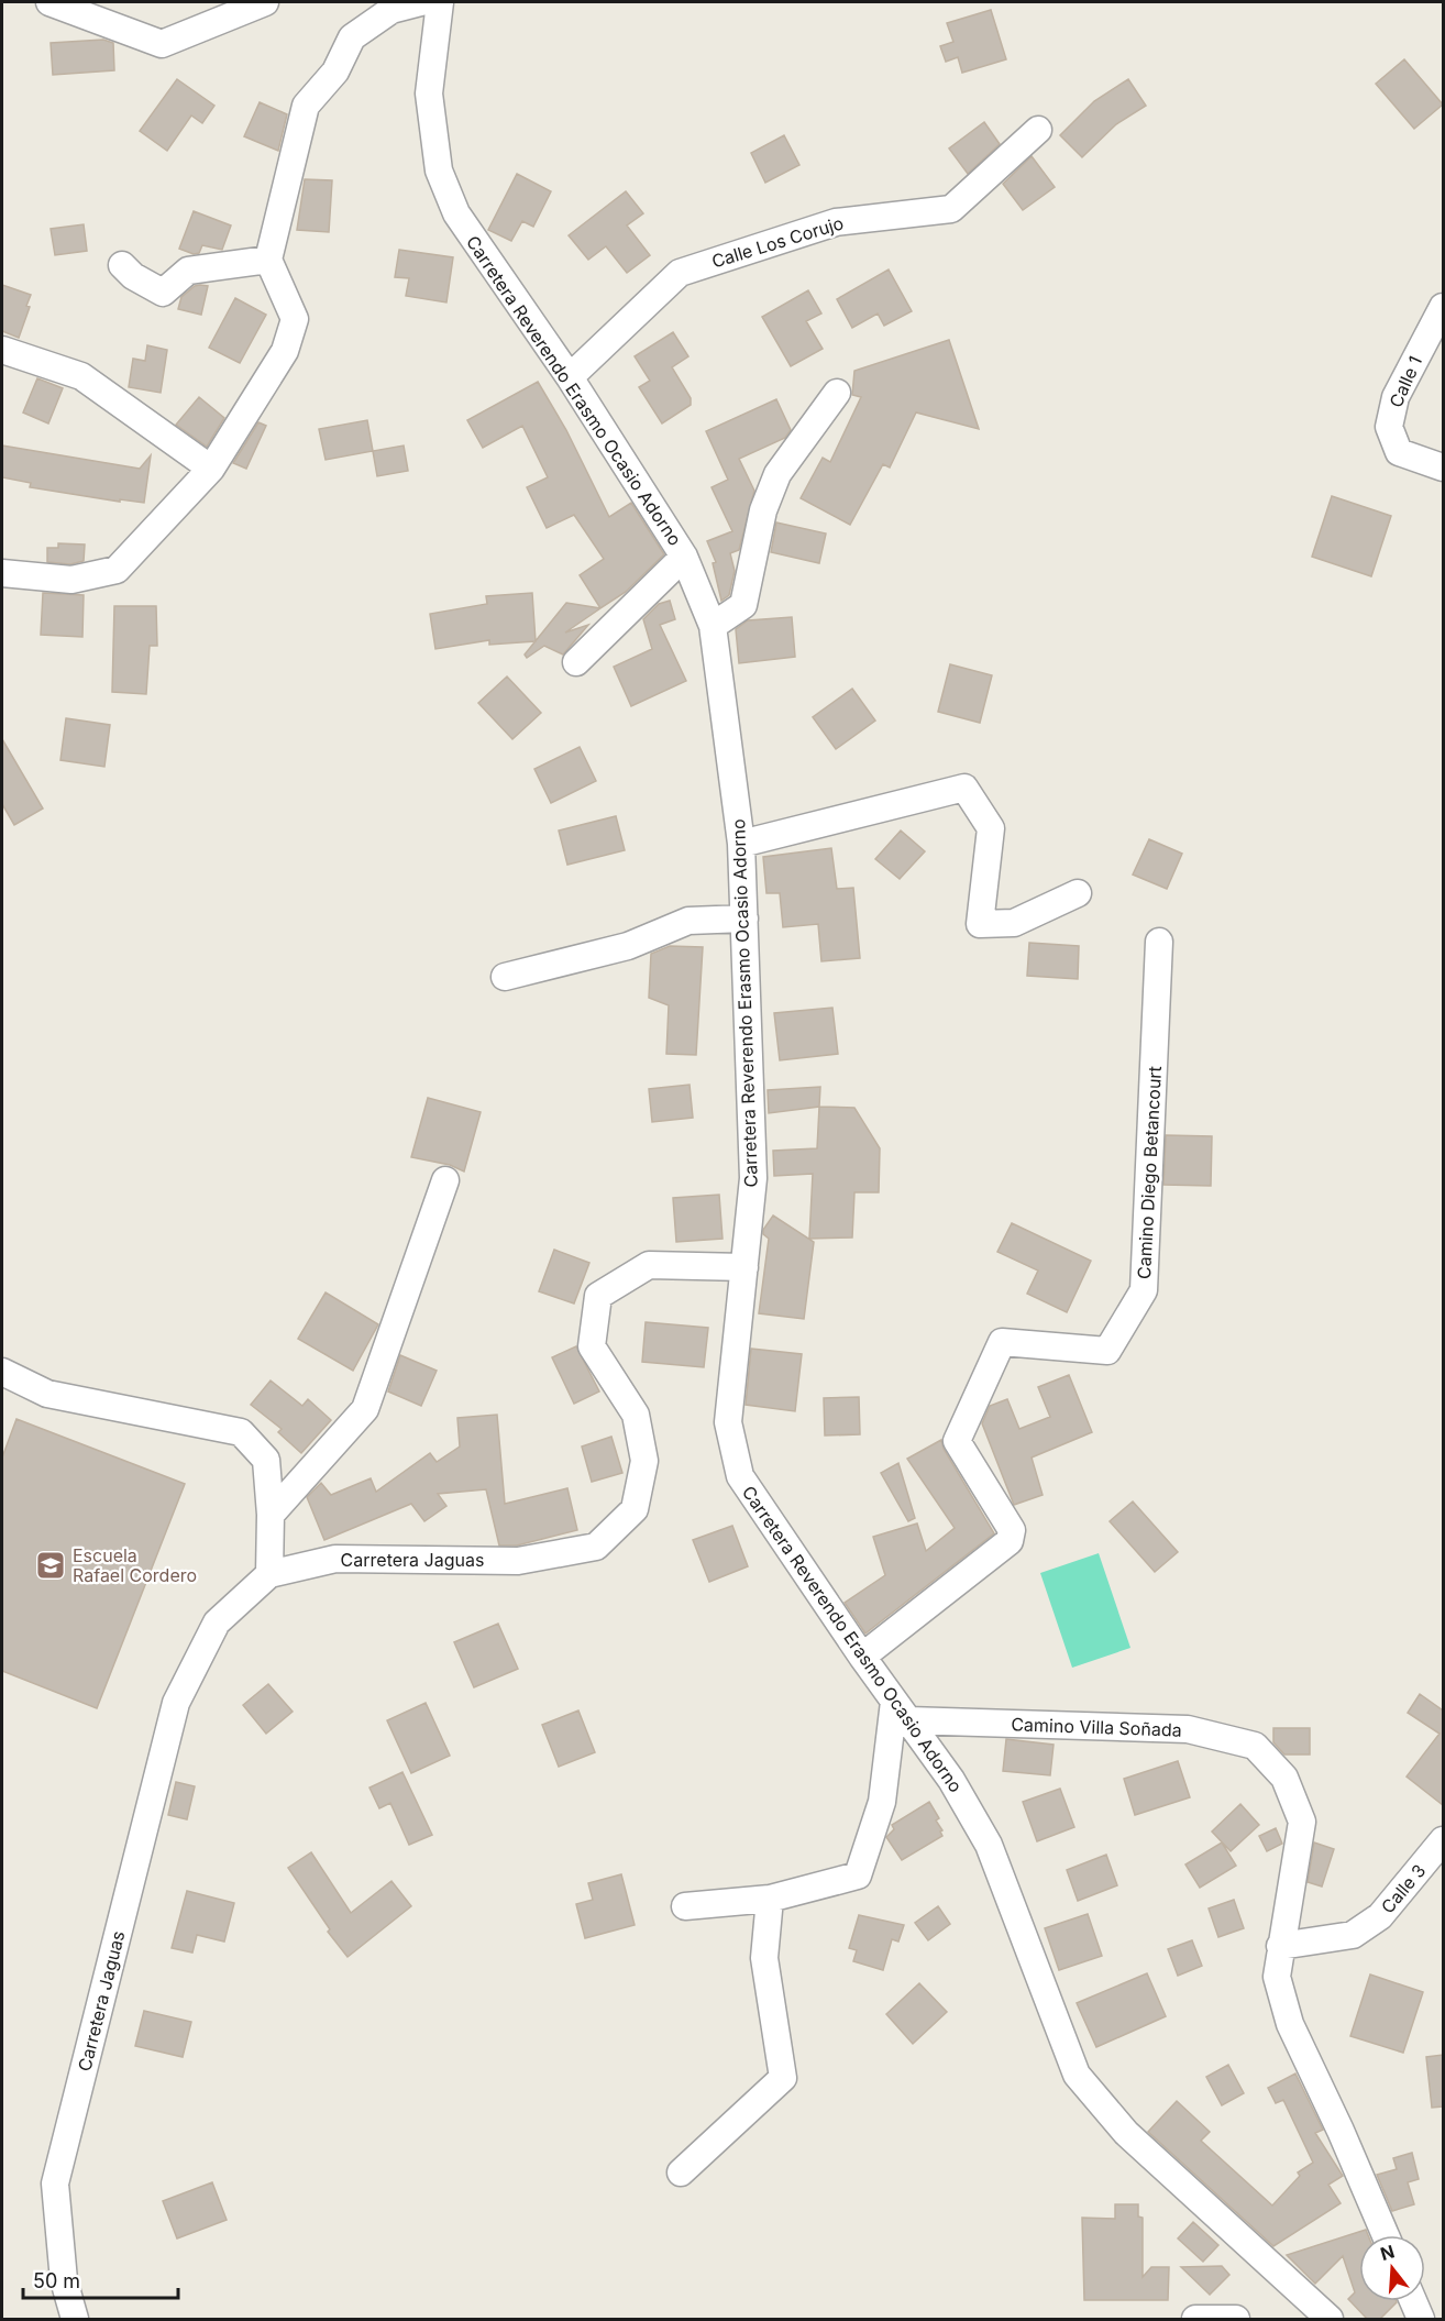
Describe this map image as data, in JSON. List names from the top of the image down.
{
  "streets": {
    "street": [
      "Calle Los Corujo",
      "Calle 1",
      "Carretera Reverendo Erasmo Ocasio Adorno",
      "Camino Diego Betancourt",
      "Carretera Jaguas",
      "Camino Villa Soñada",
      "Calle 3"
    ]
  },
  "crossings": [
    ["Calle Los Corujo", "Carretera Reverendo Erasmo Ocasio Adorno"],
    ["Carretera Reverendo Erasmo Ocasio Adorno", "Camino Diego Betancourt"],
    ["Carretera Reverendo Erasmo Ocasio Adorno", "Carretera Jaguas"],
    ["Carretera Reverendo Erasmo Ocasio Adorno", "Camino Villa Soñada"],
    ["Camino Villa Soñada", "Calle 3"]
  ],
  "places": {
    "school or university": ["Escuela Rafael Cordero"]
  },
  "scale_bar": "50 m",
  "north": "top"
}
